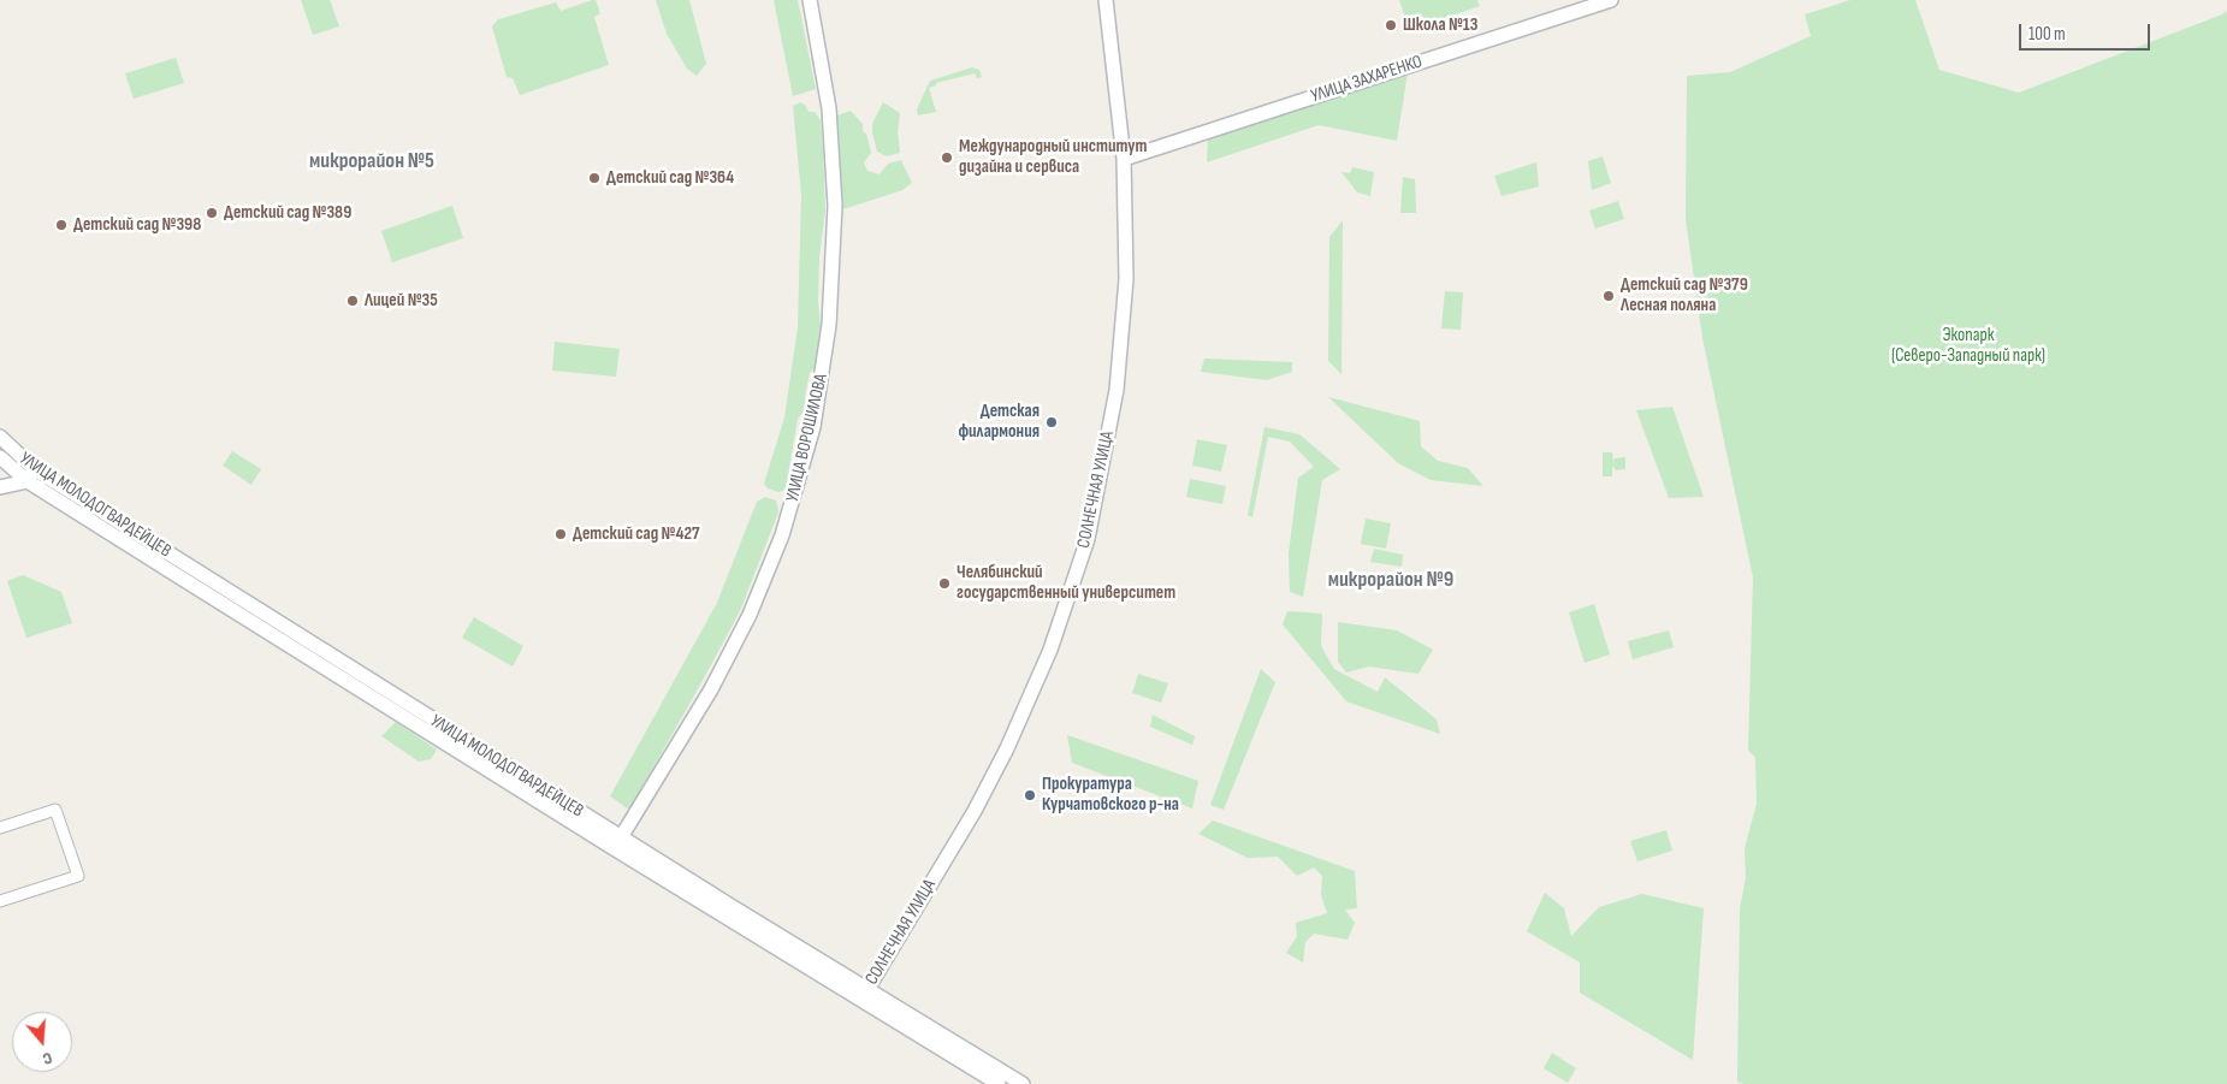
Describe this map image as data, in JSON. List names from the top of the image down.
{
  "streets": {
    "street": [
      "УЛИЦА ЗАХАРЕНКО",
      "УЛИЦА ВОРОШИЛОВА",
      "СОЛНЕЧНАЯ УЛИЦА",
      "УЛИЦА МОЛОДОГВАРДЕЙЦЕВ"
    ]
  },
  "crossings": [
    ["УЛИЦА ЗАХАРЕНКО", "СОЛНЕЧНАЯ УЛИЦА"],
    ["УЛИЦА ВОРОШИЛОВА", "УЛИЦА МОЛОДОГВАРДЕЙЦЕВ"],
    ["СОЛНЕЧНАЯ УЛИЦА", "УЛИЦА МОЛОДОГВАРДЕЙЦЕВ"]
  ],
  "districts": ["микрорайон №5", "микрорайон №9"],
  "parks": ["Экопарк (Северо-Западный парк)"],
  "places": [
    "Школа №13",
    "Международный институт дизайна и сервиса",
    "Детский сад №364",
    "Детский сад №389",
    "Детский сад №398",
    "Детский сад №379 Лесная поляна",
    "Лицей №35",
    "Детская филармония",
    "Детский сад №427",
    "Челябинский государственный университет",
    "Прокуратура Курчатовского р-на"
  ],
  "scale_bar": "100 m",
  "north": "bottom"
}
